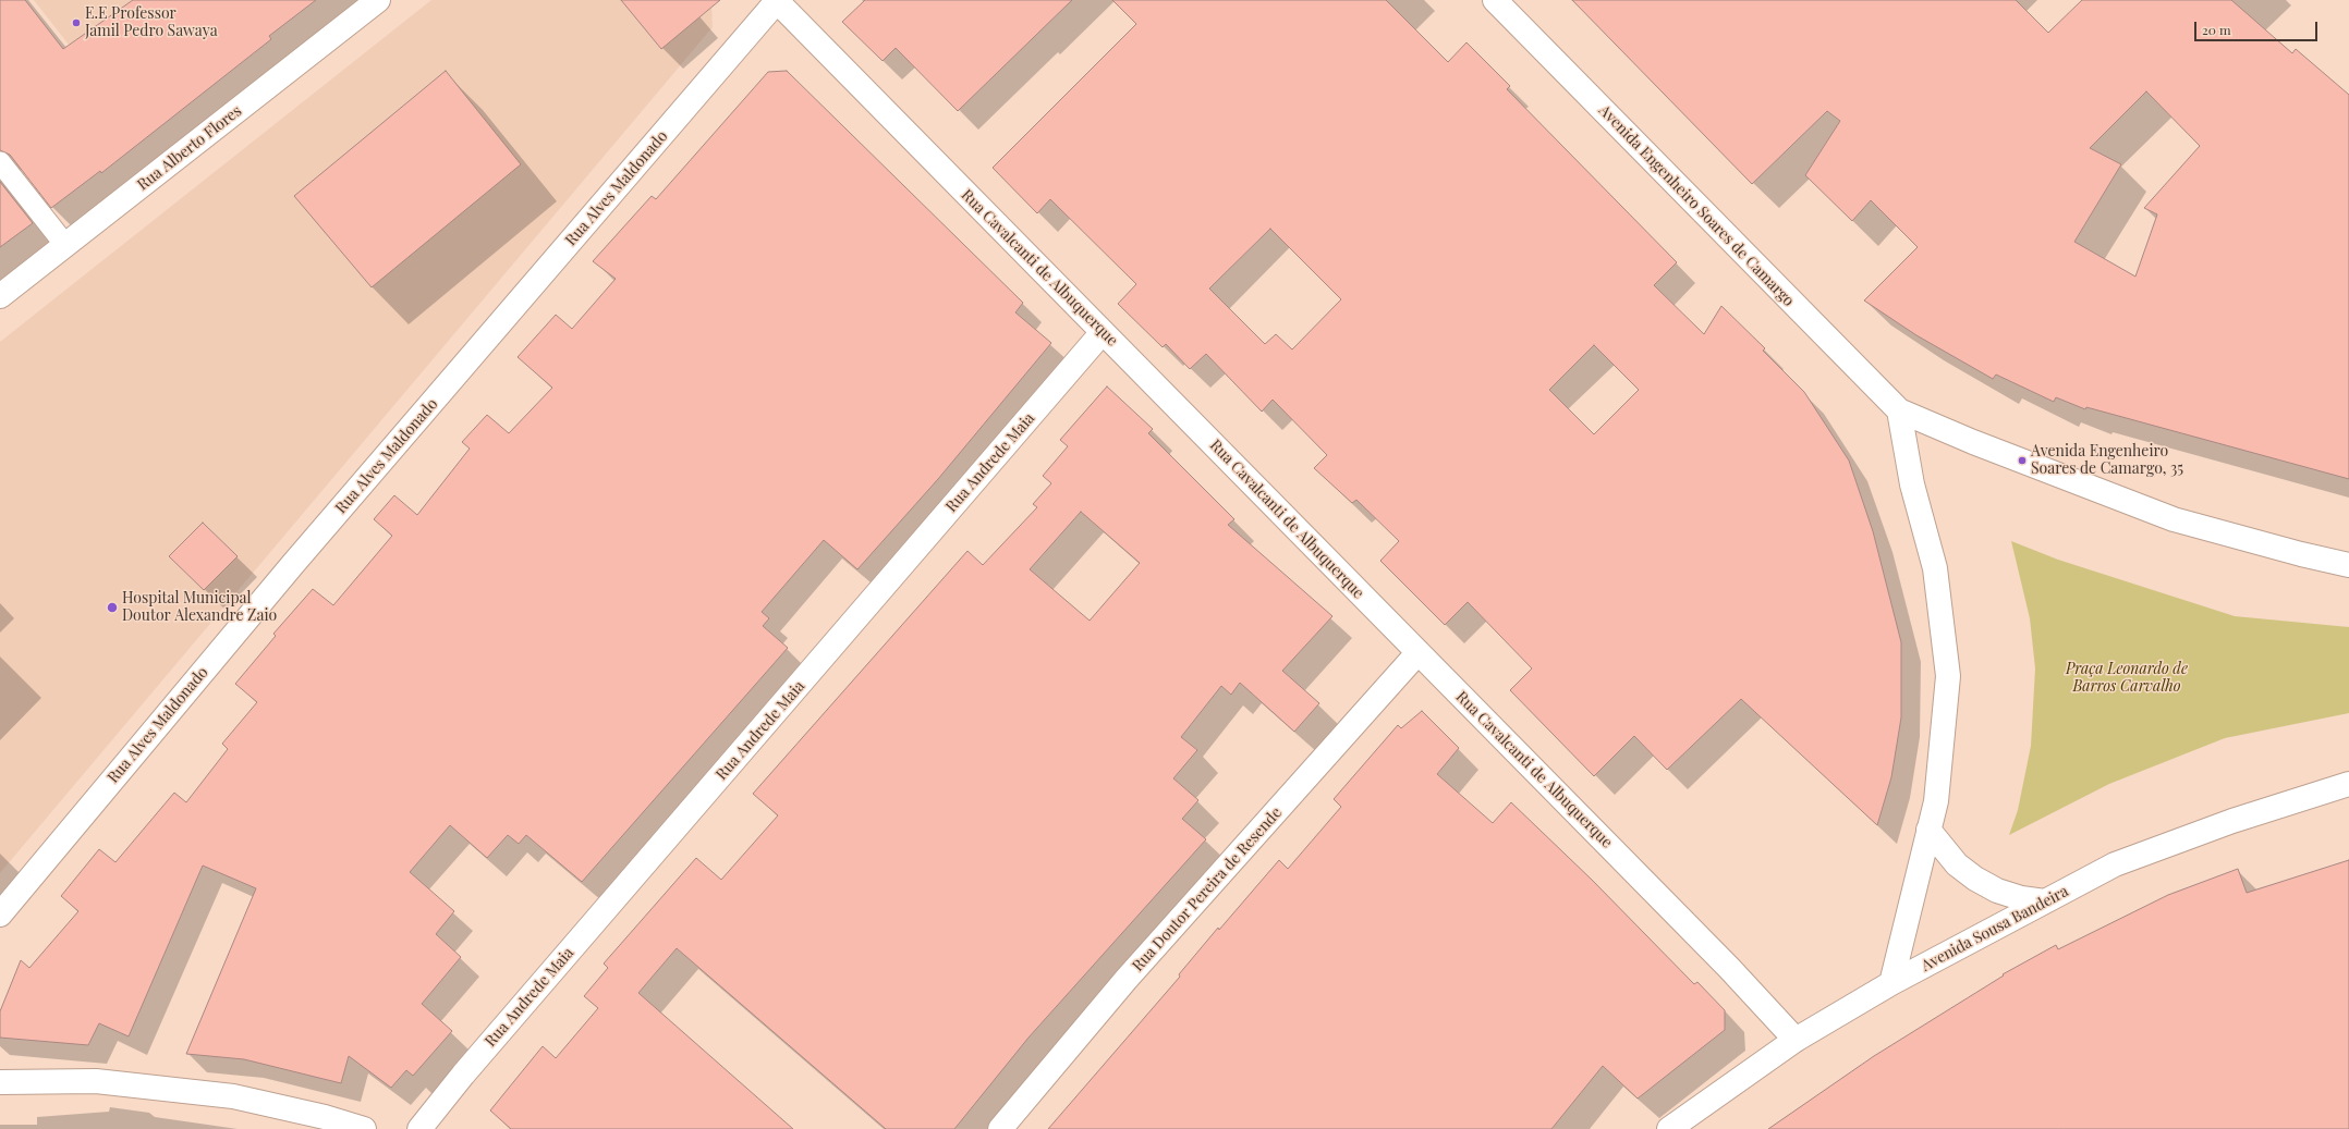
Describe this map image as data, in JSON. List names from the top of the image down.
{
  "streets": {
    "street": [
      "Rua Alberto Flores",
      "Rua Alves Maldonado",
      "Avenida Engenheiro Soares de Camargo",
      "Rua Cavalcanti de Albuquerque",
      "Rua Andrede Maia",
      "Rua Doutor Pereira de Resende",
      "Avenida Sousa Bandeira"
    ]
  },
  "crossings": [
    ["Rua Alves Maldonado", "Rua Cavalcanti de Albuquerque"],
    ["Rua Cavalcanti de Albuquerque", "Rua Andrede Maia"],
    ["Rua Cavalcanti de Albuquerque", "Rua Doutor Pereira de Resende"],
    ["Rua Cavalcanti de Albuquerque", "Avenida Sousa Bandeira"]
  ],
  "parks": ["Praça Leonardo de Barros Carvalho"],
  "places": ["E.E Professor Jamil Pedro Sawaya", "Avenida Engenheiro Soares de Camargo, 35", "Hospital Municipal Doutor Alexandre Zaio"],
  "scale_bar": "20 m"
}
